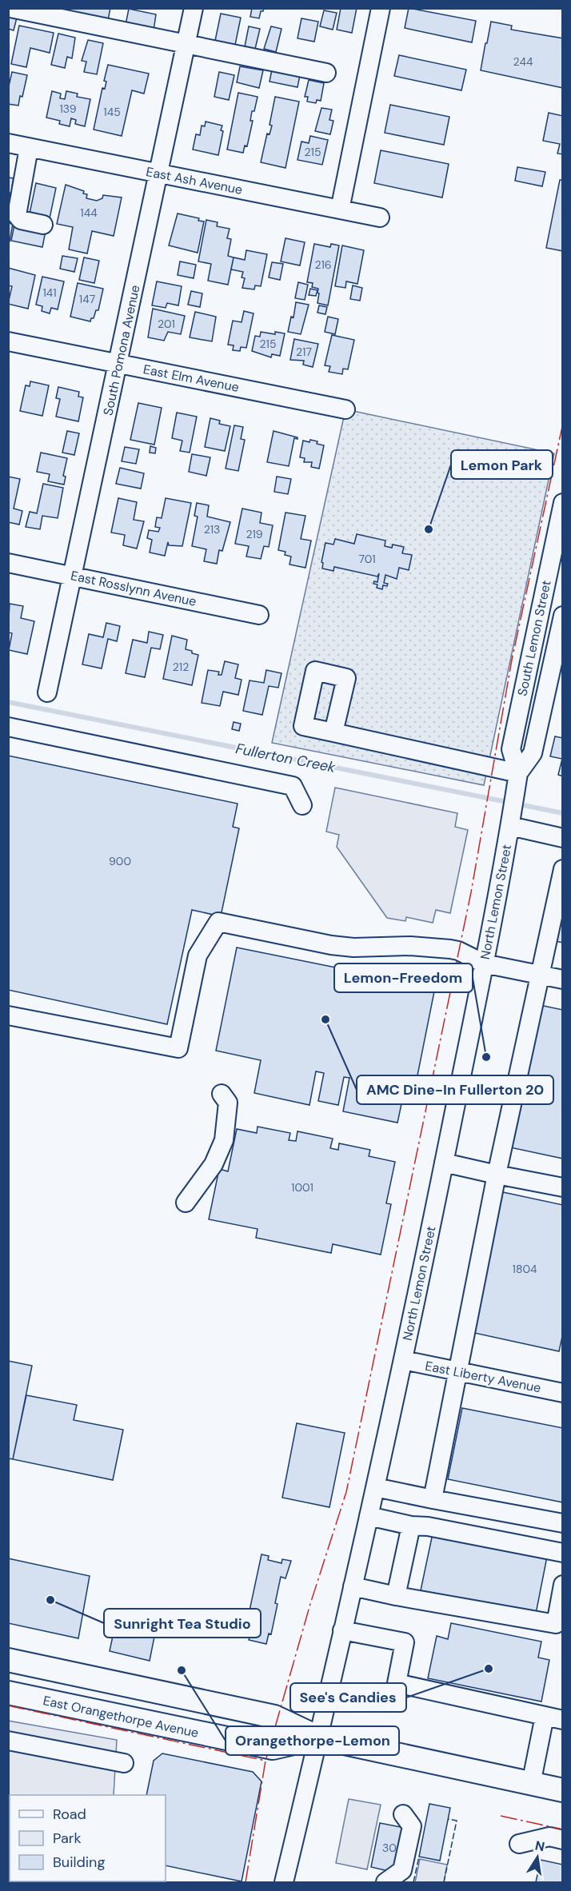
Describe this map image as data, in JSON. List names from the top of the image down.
{
  "streets": {
    "main road": ["East Orangethorpe Avenue"],
    "street": [
      "East Ash Avenue",
      "South Pomona Avenue",
      "East Elm Avenue",
      "East Rosslynn Avenue",
      "South Lemon Street",
      "North Lemon Street",
      "East Liberty Avenue"
    ]
  },
  "crossings": [
    ["East Ash Avenue", "South Pomona Avenue"],
    ["South Pomona Avenue", "East Elm Avenue"],
    ["South Pomona Avenue", "East Rosslynn Avenue"],
    ["South Lemon Street", "North Lemon Street"],
    ["North Lemon Street", "East Liberty Avenue"],
    ["North Lemon Street", "East Orangethorpe Avenue"]
  ],
  "water": ["Fullerton Creek"],
  "places": [
    "Lemon Park",
    "AMC Dine-In Fullerton 20",
    "Lemon-Freedom",
    "Sunright Tea Studio",
    "See's Candies",
    "Orangethorpe-Lemon"
  ],
  "house_numbers": [
    "244",
    "139",
    "145",
    "215",
    "144",
    "216",
    "141",
    "147",
    "201",
    "215",
    "217",
    "213",
    "219",
    "701",
    "212",
    "900",
    "1001",
    "1804",
    "30"
  ],
  "legend": ["Road", "Park", "Building"],
  "north": "top"
}
